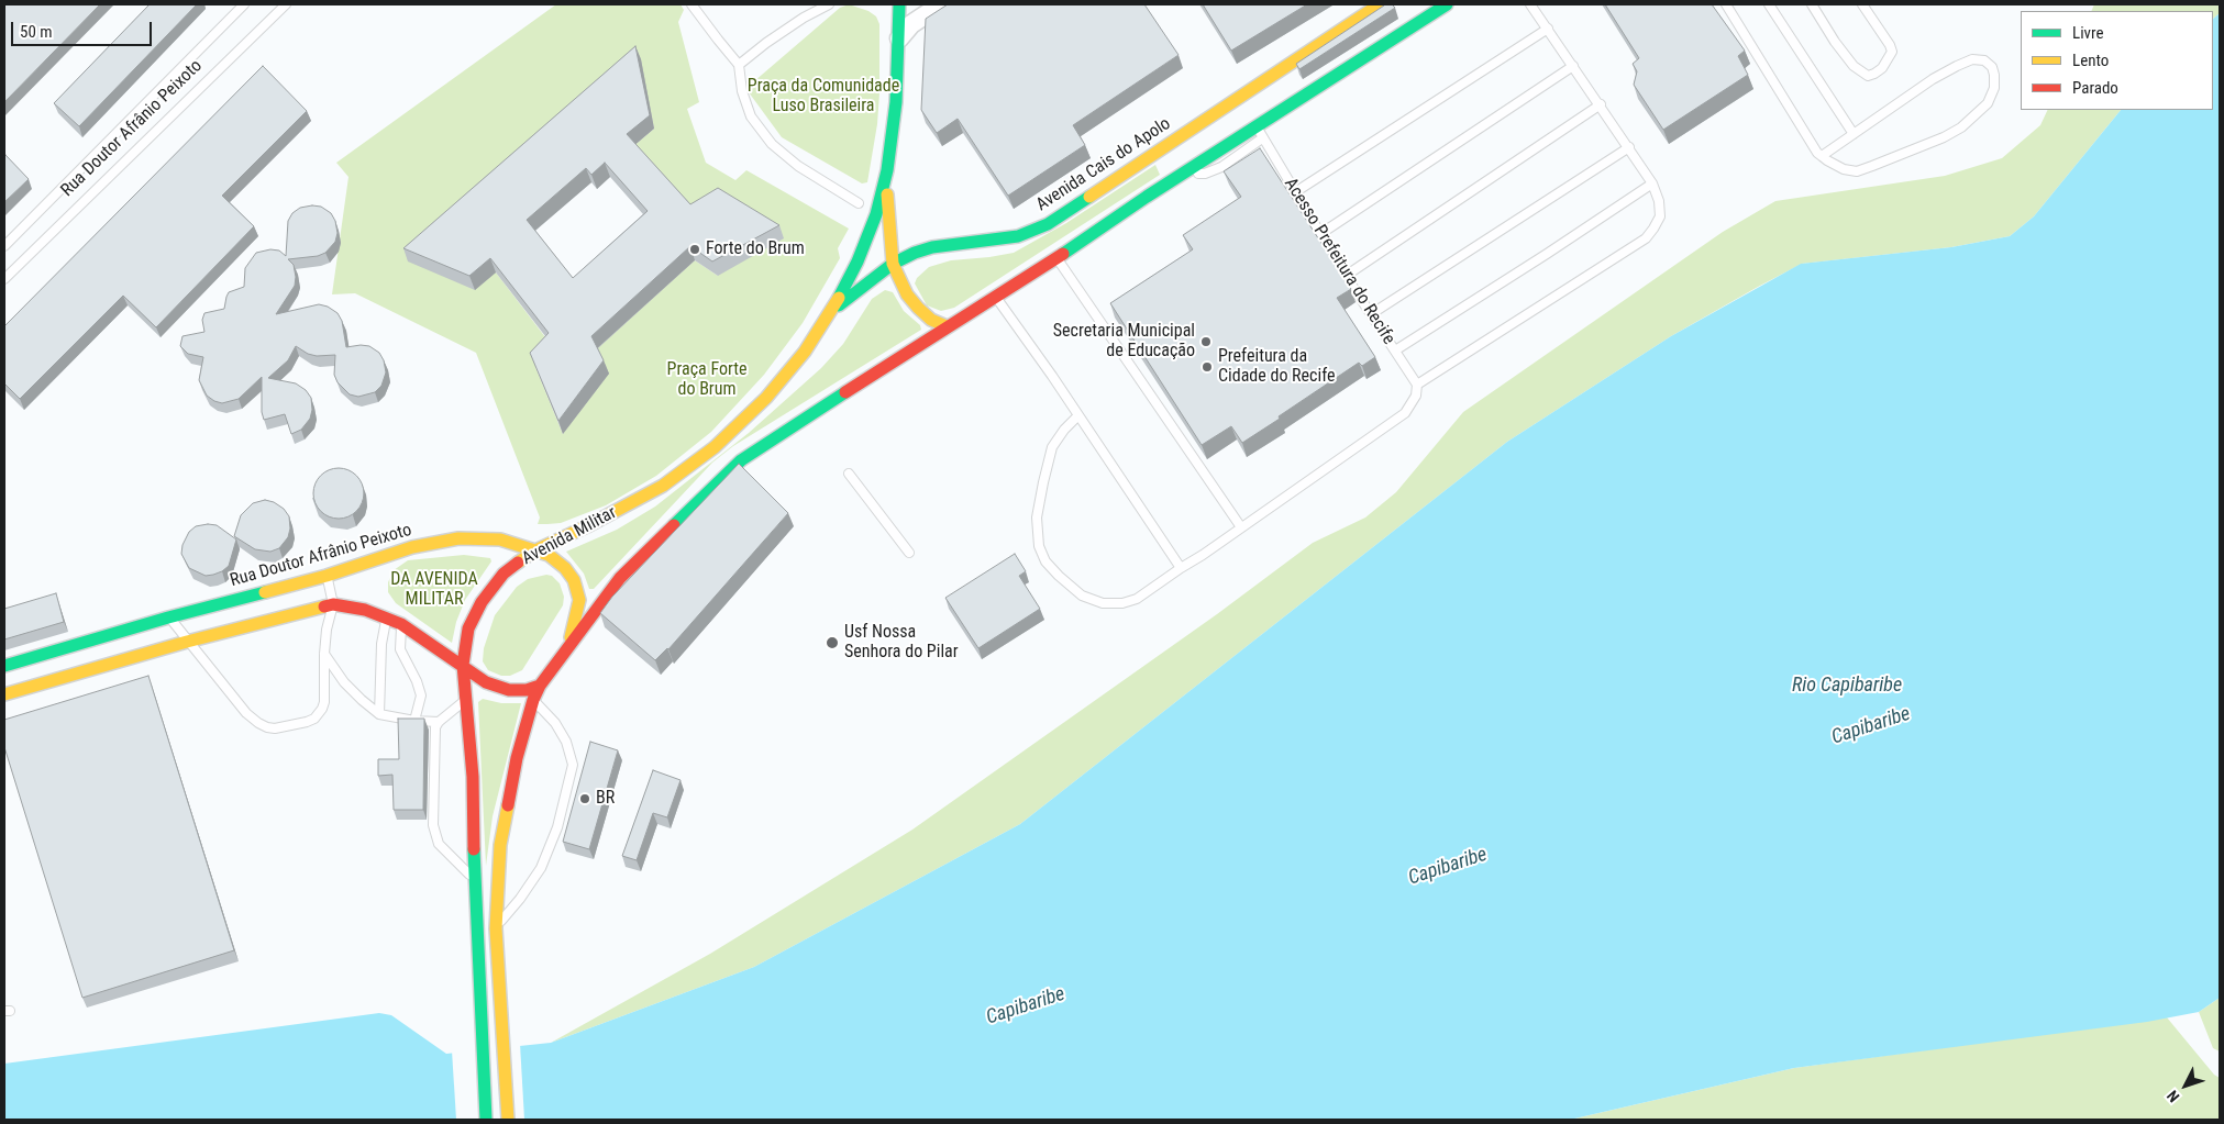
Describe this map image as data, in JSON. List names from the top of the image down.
{
  "streets": {
    "main road": ["Rua Doutor Afrânio Peixoto", "Avenida Cais do Apolo", "Avenida Militar"],
    "lane": ["Acesso Prefeitura do Recife"]
  },
  "crossings": [
    ["Rua Doutor Afrânio Peixoto", "Avenida Militar"],
    ["Avenida Cais do Apolo", "Avenida Militar"]
  ],
  "water": ["Rio Capibaribe", "Capibaribe"],
  "parks": ["Praça da Comunidade Luso Brasileira", "Praça Forte do Brum", "DA AVENIDA MILITAR"],
  "places": [
    "Forte do Brum",
    "Secretaria Municipal de Educação",
    "Prefeitura da Cidade do Recife",
    "Usf Nossa Senhora do Pilar",
    "BR"
  ],
  "legend": ["Livre", "Lento", "Parado"],
  "scale_bar": "50 m",
  "north": "bottom left"
}
